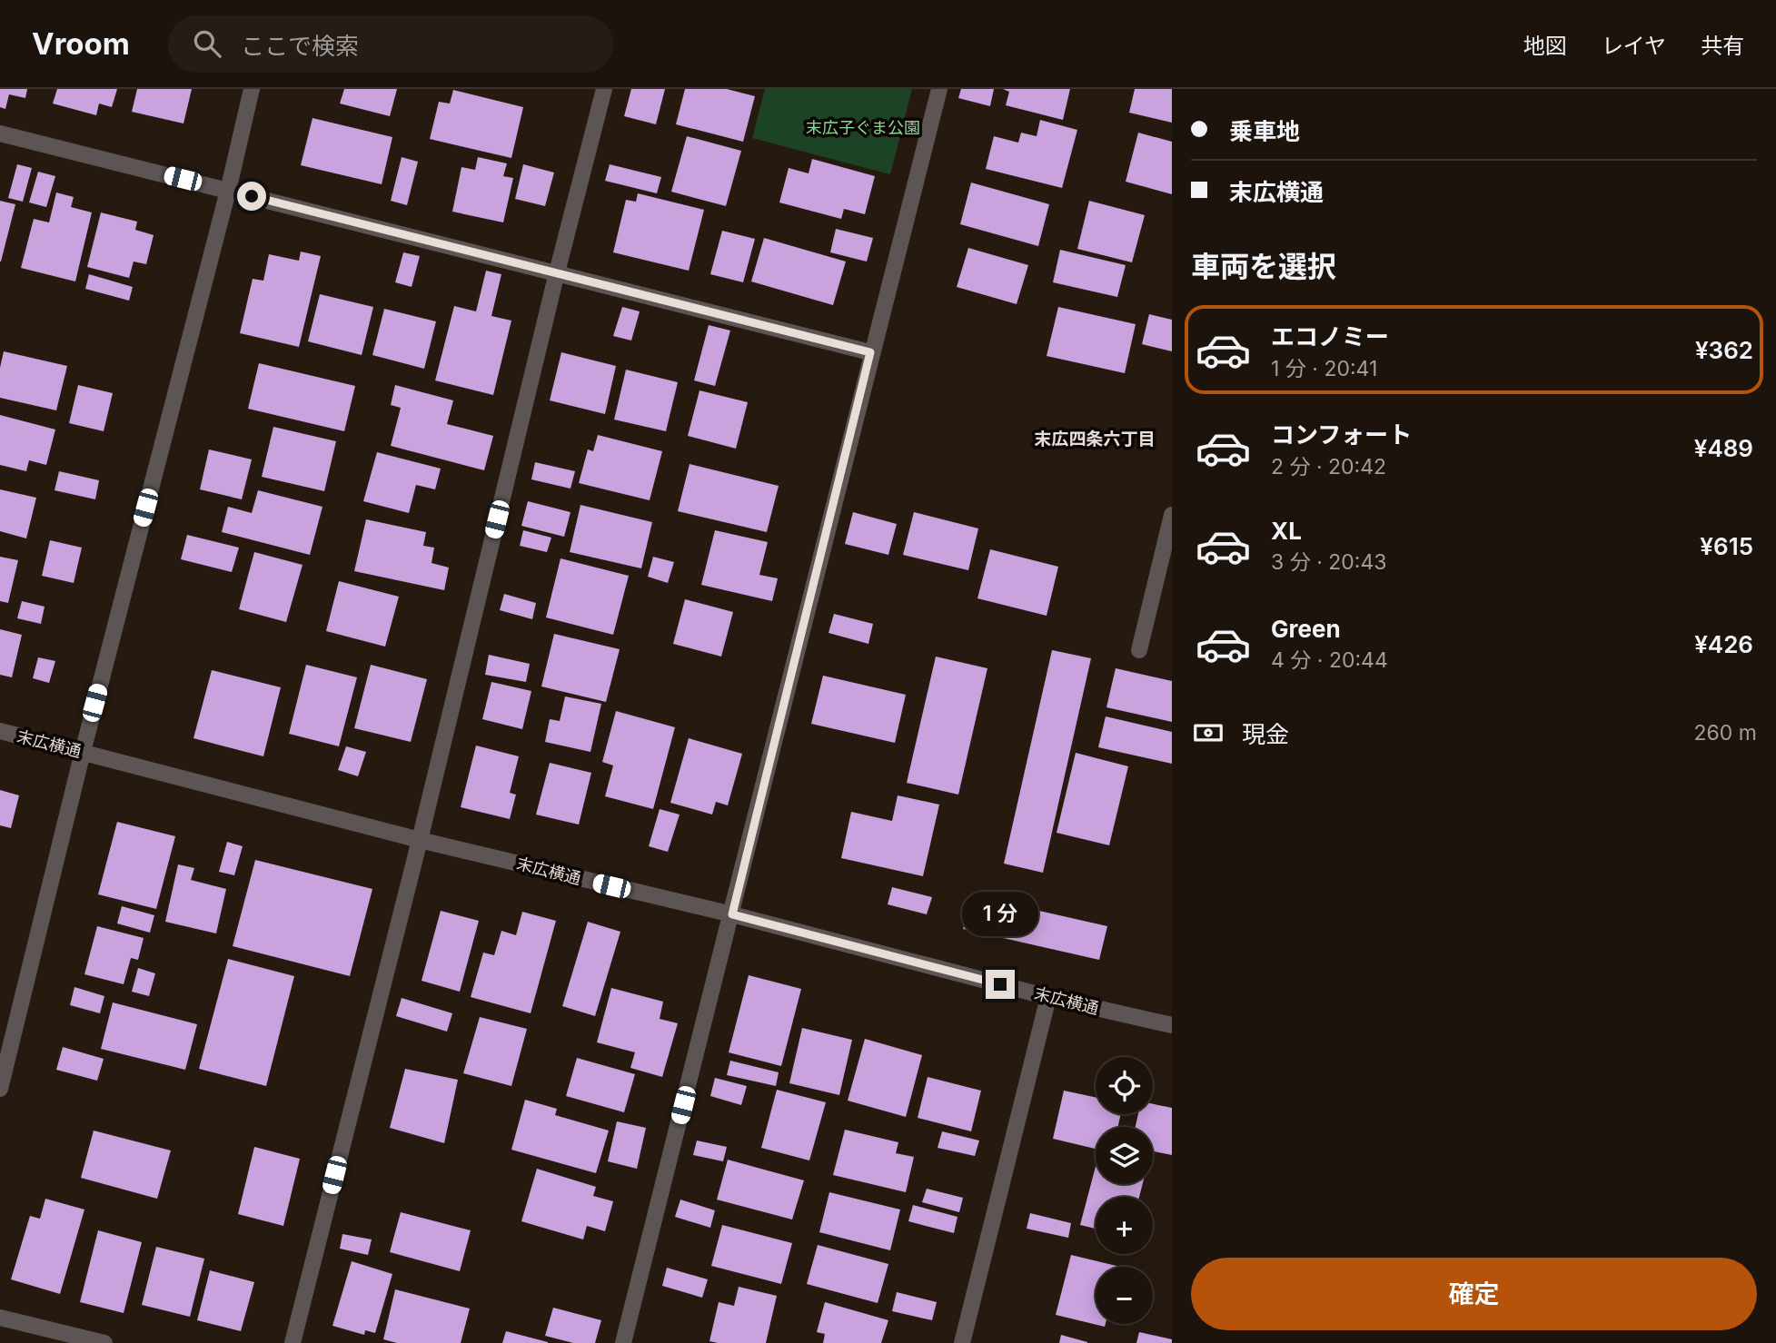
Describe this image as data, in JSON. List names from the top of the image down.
{
  "streets": {
    "street": ["末広横通"]
  },
  "districts": ["末広四条六丁目"],
  "parks": ["末広子ぐま公園"],
  "page": {
    "header": "Vroom",
    "search": "ここで検索",
    "nav": ["地図", "レイヤ", "共有"],
    "banner": ["乗車地", "末広横通"],
    "heading": "車両を選択",
    "list": [
      {
        "name": "エコノミー",
        "note": "1 分 · 20:41",
        "value": "¥362"
      },
      {
        "name": "コンフォート",
        "note": "2 分 · 20:42",
        "value": "¥489"
      },
      {
        "name": "XL",
        "note": "3 分 · 20:43",
        "value": "¥615"
      },
      {
        "name": "Green",
        "note": "4 分 · 20:44",
        "value": "¥426"
      }
    ],
    "pay": ["現金", "260 m"],
    "bubble": "1 分",
    "map_buttons": ["+", "−"],
    "buttons": "確定"
  }
}
